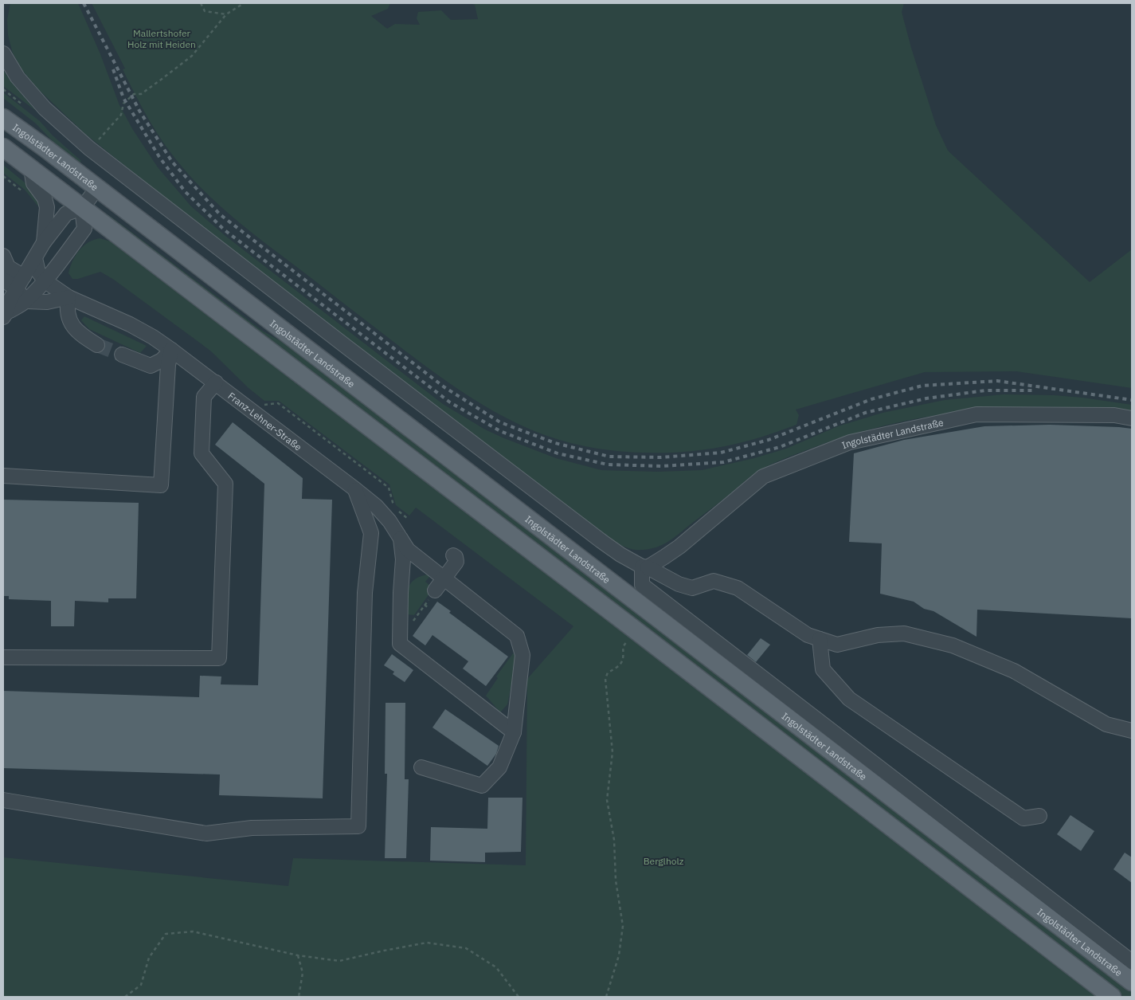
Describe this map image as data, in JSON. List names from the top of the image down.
{
  "streets": {
    "main road": ["Ingolstädter Landstraße"],
    "street": ["Franz-Lehner-Straße"]
  },
  "parks": ["Mallertshofer Holz mit Heiden", "Berglholz"]
}
